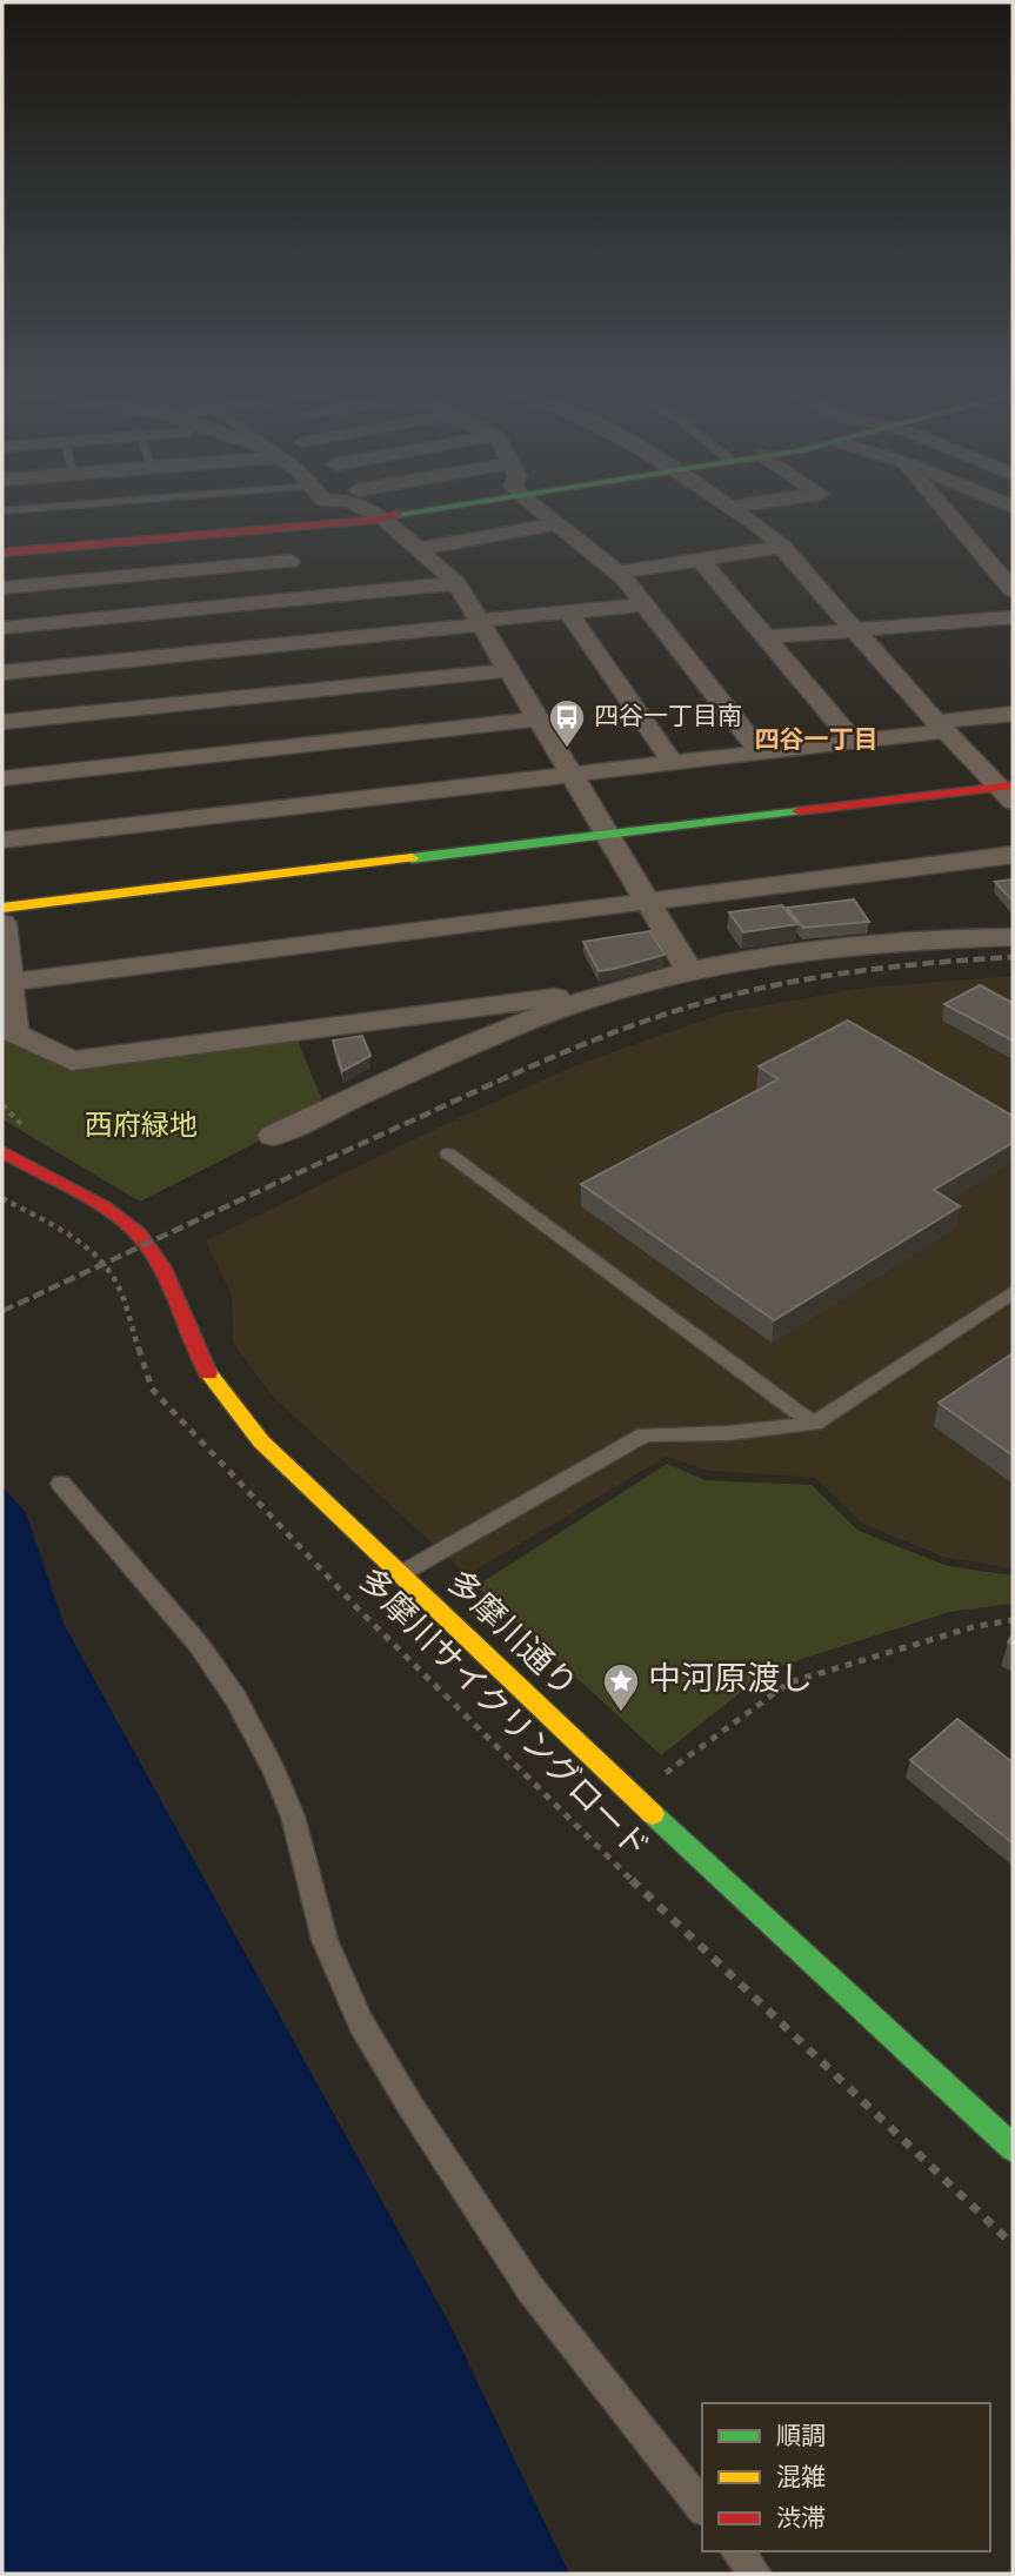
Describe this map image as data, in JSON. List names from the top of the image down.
{
  "streets": {
    "street": ["多摩川通り"],
    "path": ["多摩川サイクリングロード"]
  },
  "districts": ["四谷一丁目"],
  "parks": ["西府緑地"],
  "places": {
    "bus stop": ["四谷一丁目南"],
    "place": ["中河原渡し"]
  },
  "legend": ["順調", "混雑", "渋滞"]
}
